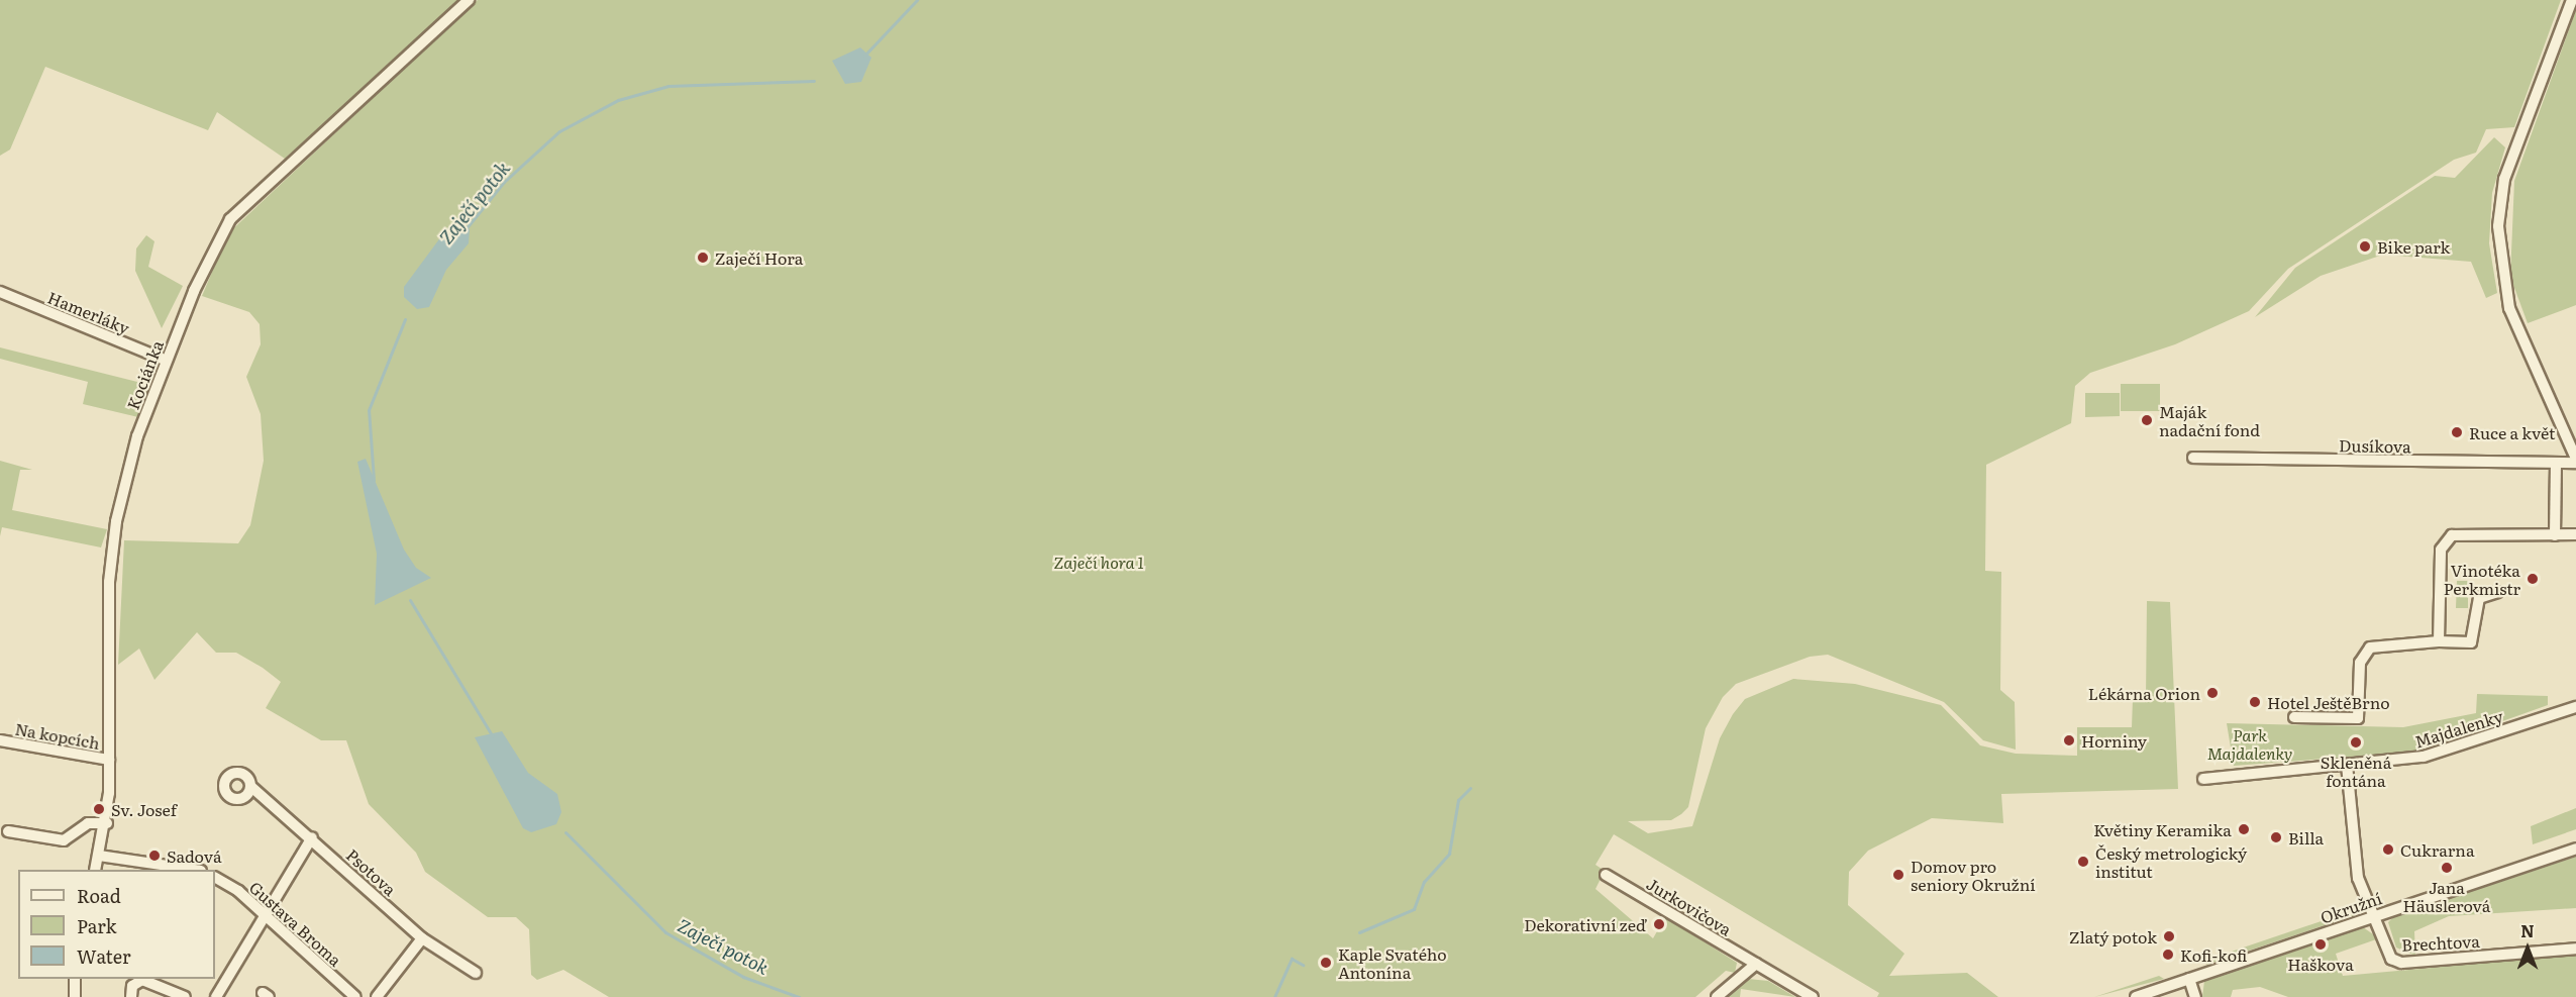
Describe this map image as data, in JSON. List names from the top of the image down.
{
  "streets": {
    "street": [
      "Hamerláky",
      "Kociánka",
      "Dusíkova",
      "Majdalenky",
      "Na kopcích",
      "Psotova",
      "Jurkovičova",
      "Okružní",
      "Gustava Broma",
      "Brechtova"
    ]
  },
  "crossings": [
    ["Hamerláky", "Kociánka"],
    ["Kociánka", "Na kopcích"],
    ["Okružní", "Brechtova"]
  ],
  "water": ["Zaječí potok"],
  "parks": ["Zaječí hora 1", "Park Majdalenky"],
  "places": [
    "Bike park",
    "Zaječí Hora",
    "Maják nadační fond",
    "Ruce a květ",
    "Vinotéka Perkmistr",
    "Lékárna Orion",
    "Hotel JeštěBrno",
    "Horniny",
    "Skleněná fontána",
    "Sv. Josef",
    "Květiny Keramika",
    "Billa",
    "Cukrarna",
    "Sadová",
    "Český metrologický institut",
    "Jana Häuslerová",
    "Domov pro seniory Okružní",
    "Dekorativní zeď",
    "Zlatý potok",
    "Haškova",
    "Kofi-kofi",
    "Kaple Svatého Antonína"
  ],
  "legend": ["Road", "Park", "Water"],
  "north": "top"
}
